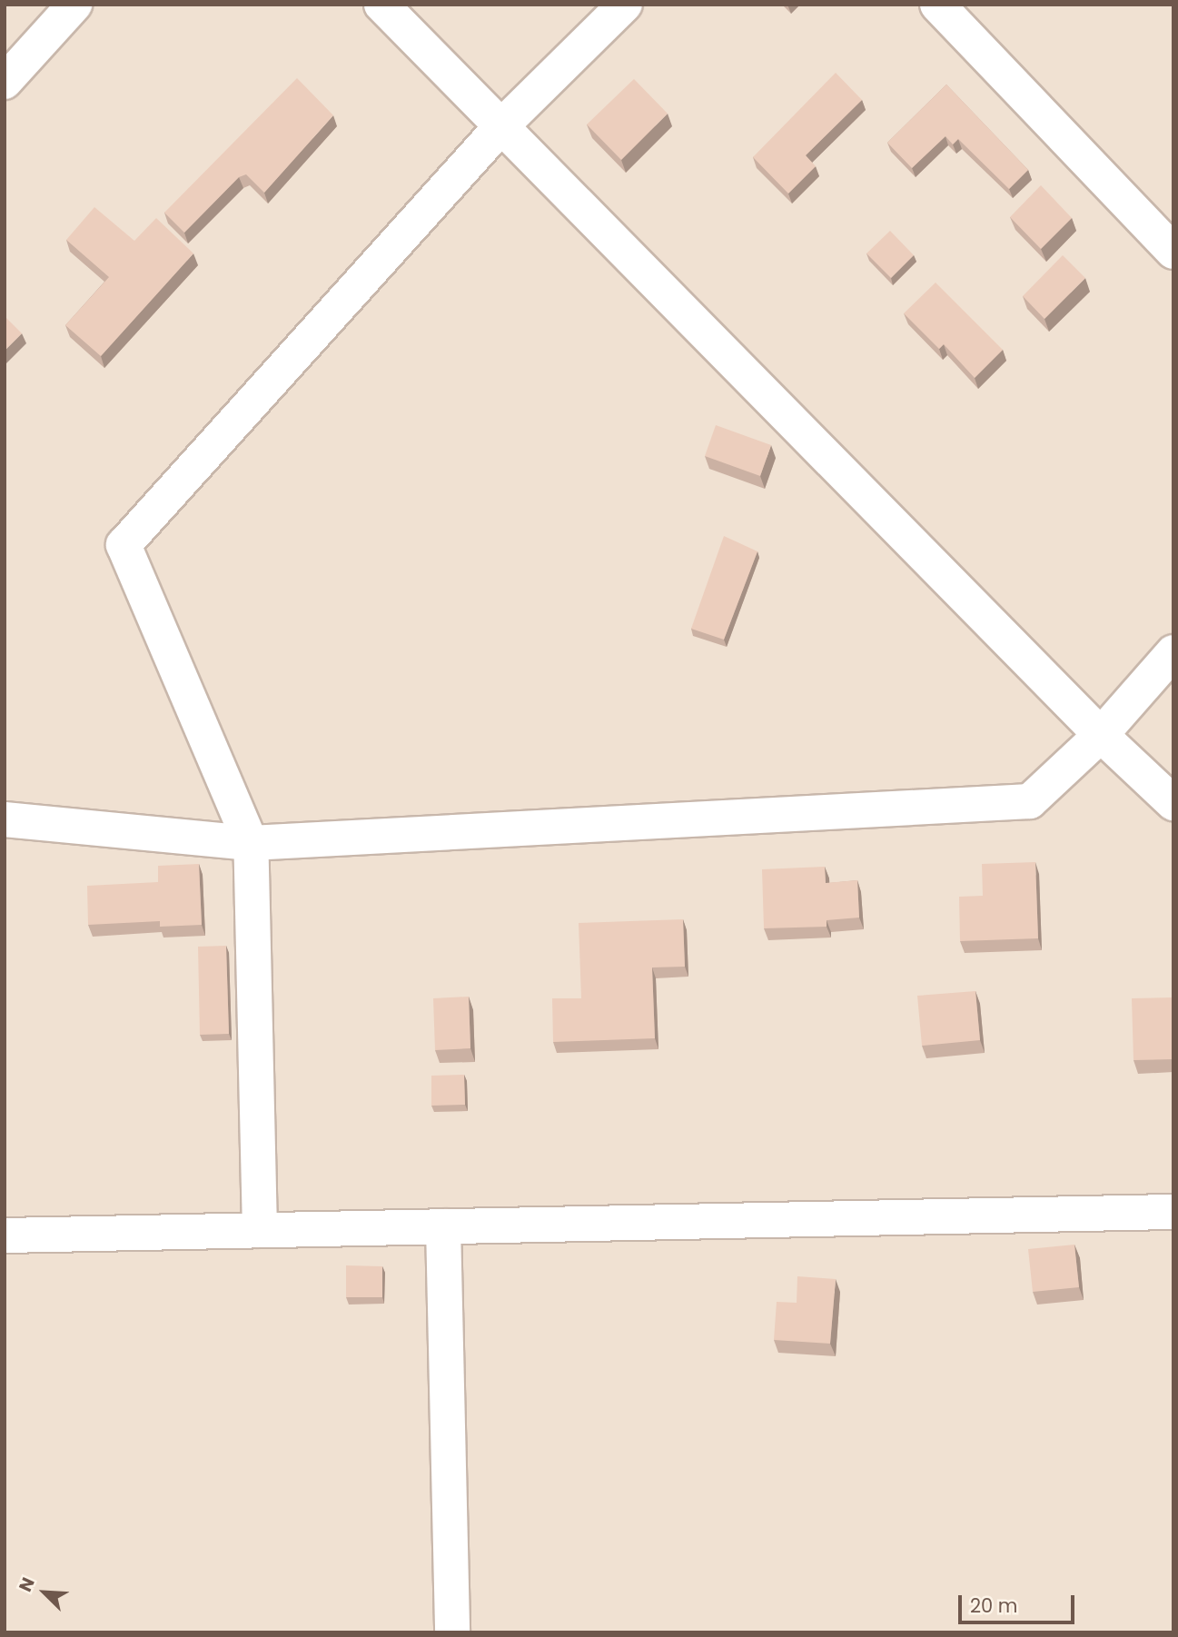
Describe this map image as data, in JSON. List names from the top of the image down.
{
  "scale_bar": "20 m",
  "north": "top left"
}
